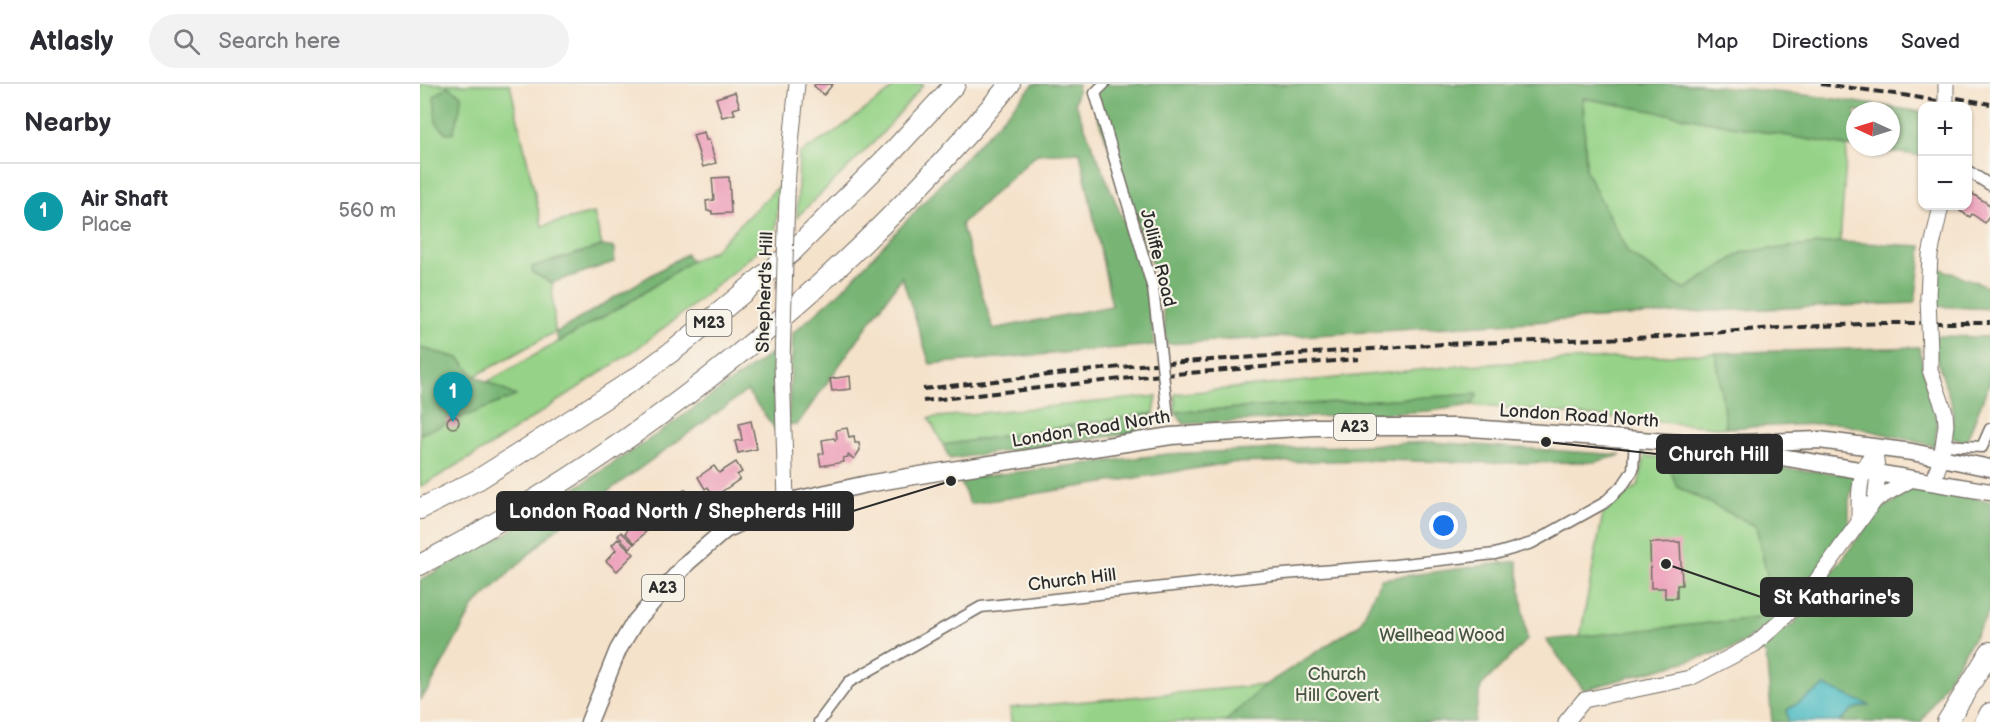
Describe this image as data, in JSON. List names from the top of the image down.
{
  "streets": {
    "highway": ["M23"],
    "main road": ["London Road North", "A23"],
    "street": ["Jolliffe Road", "Shepherd's Hill", "Church Hill"]
  },
  "crossings": [
    ["Jolliffe Road", "London Road North"],
    ["Shepherd's Hill", "London Road North"],
    ["London Road North", "Church Hill"]
  ],
  "parks": ["Wellhead Wood", "Church Hill Covert"],
  "places": ["Church Hill", "London Road North / Shepherds Hill", "St Katharine's"],
  "north": "left",
  "page": {
    "header": "Atlasly",
    "search": "Search here",
    "nav": ["Map", "Directions", "Saved"],
    "heading": "Nearby",
    "map_buttons": ["+", "−"],
    "list": [
      {
        "mark": "1",
        "name": "Air Shaft",
        "note": "Place",
        "value": "560 m"
      }
    ],
    "pins": "1"
  }
}
